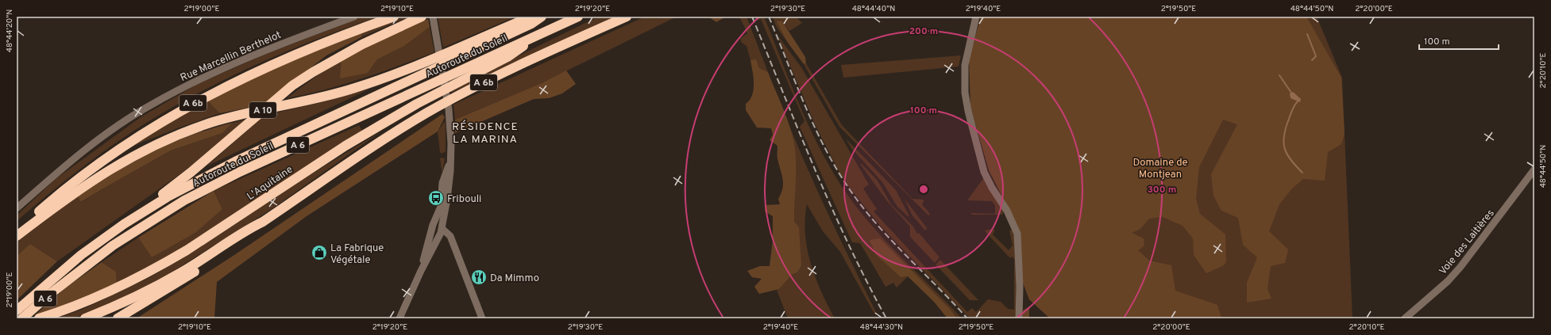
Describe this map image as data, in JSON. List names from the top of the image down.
{
  "streets": {
    "highway": [
      "Autoroute du Soleil",
      "A 6b",
      "A 10",
      "A 6",
      "L'Aquitaine"
    ],
    "street": ["Rue Marcellin Berthelot", "Voie des Laitières"]
  },
  "crossings": [
    ["Autoroute du Soleil", "L'Aquitaine"]
  ],
  "districts": ["RÉSIDENCE LA MARINA"],
  "parks": ["Domaine de Montjean"],
  "places": {
    "bus stop": ["Fribouli"],
    "shop": ["La Fabrique Végétale"],
    "restaurant": ["Da Mimmo"]
  },
  "scale_bar": "100 m",
  "coordinates": [
    "2°19'00\"E",
    "2°19'10\"E",
    "2°19'20\"E",
    "2°19'30\"E",
    "48°44'40\"N",
    "2°19'40\"E",
    "2°19'50\"E",
    "48°44'50\"N",
    "2°20'00\"E",
    "48°44'20\"N",
    "2°20'10\"E",
    "48°44'30\"N"
  ],
  "rings": ["200 m", "100 m", "300 m"]
}
